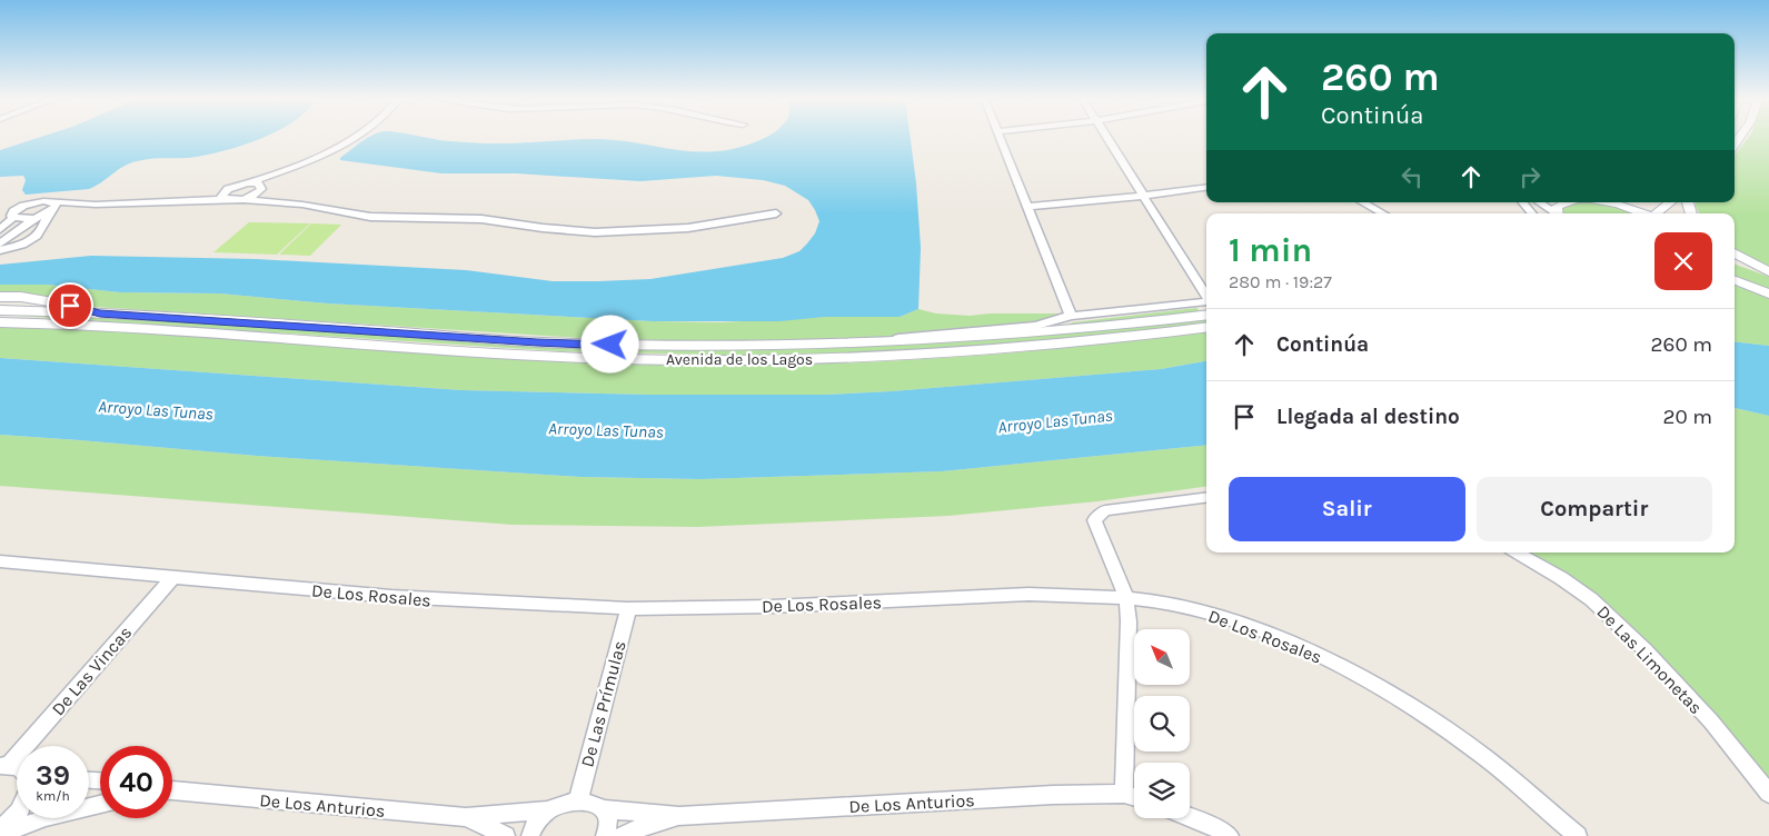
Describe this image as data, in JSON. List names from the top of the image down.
{
  "streets": {
    "street": [
      "Avenida de los Lagos",
      "De Los Rosales",
      "De Las Limonetas",
      "De Las Vincas",
      "De Las Prímulas",
      "De Los Anturios"
    ]
  },
  "crossings": [
    ["De Los Rosales", "De Las Vincas"],
    ["De Los Rosales", "De Las Prímulas"]
  ],
  "water": ["Arroyo Las Tunas"],
  "north": "top left",
  "page": {
    "turn": ["260 m", "Continúa"],
    "heading": ["1 min", "280 m · 19:27"],
    "list": [
      {
        "name": "Continúa",
        "value": "260 m"
      },
      {
        "name": "Llegada al destino",
        "value": "20 m"
      }
    ],
    "buttons": ["Salir", "Compartir"],
    "speed": "39 km/h",
    "limit": "40"
  }
}
